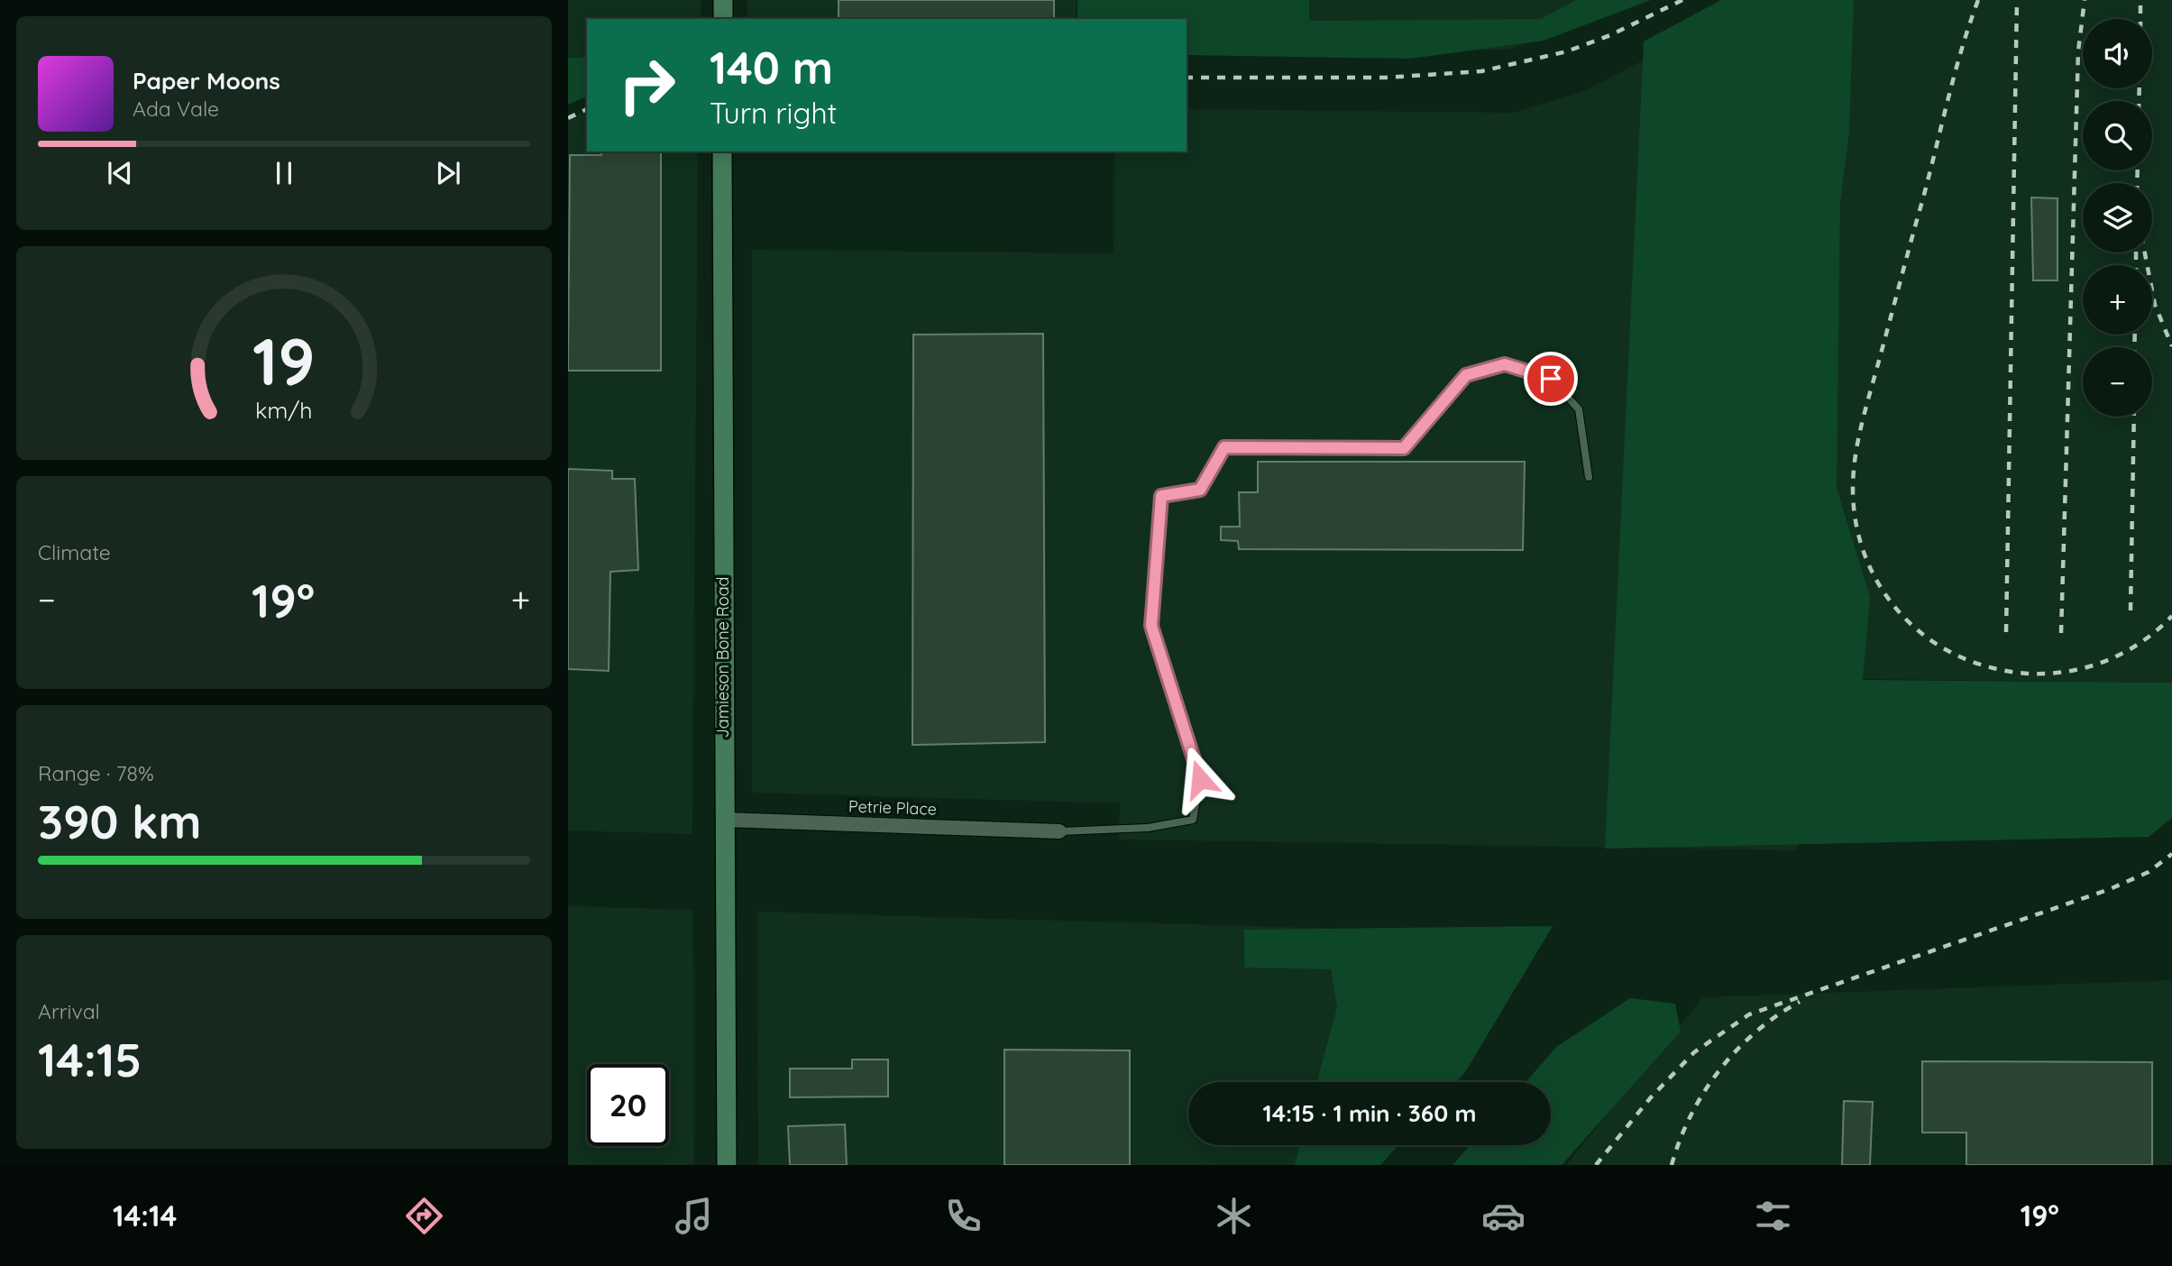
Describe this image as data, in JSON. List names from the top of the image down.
{
  "streets": {
    "street": ["Jamieson Bone Road", "Petrie Place"]
  },
  "crossings": [
    ["Jamieson Bone Road", "Petrie Place"]
  ],
  "page": {
    "map_buttons": ["+", "−"],
    "turn": ["140 m", "Turn right"],
    "song": ["Paper Moons", "Ada Vale"],
    "tile": [
      "Climate",
      ["Range · 78%", "390 km"],
      ["Arrival", "14:15"]
    ],
    "heat": ["−", "19°", "+"],
    "limit": "20",
    "trip": "14:15 · 1 min · 360 m",
    "tabs": ["14:14", "19°"],
    "gauge": ["19", "km/h"]
  }
}
